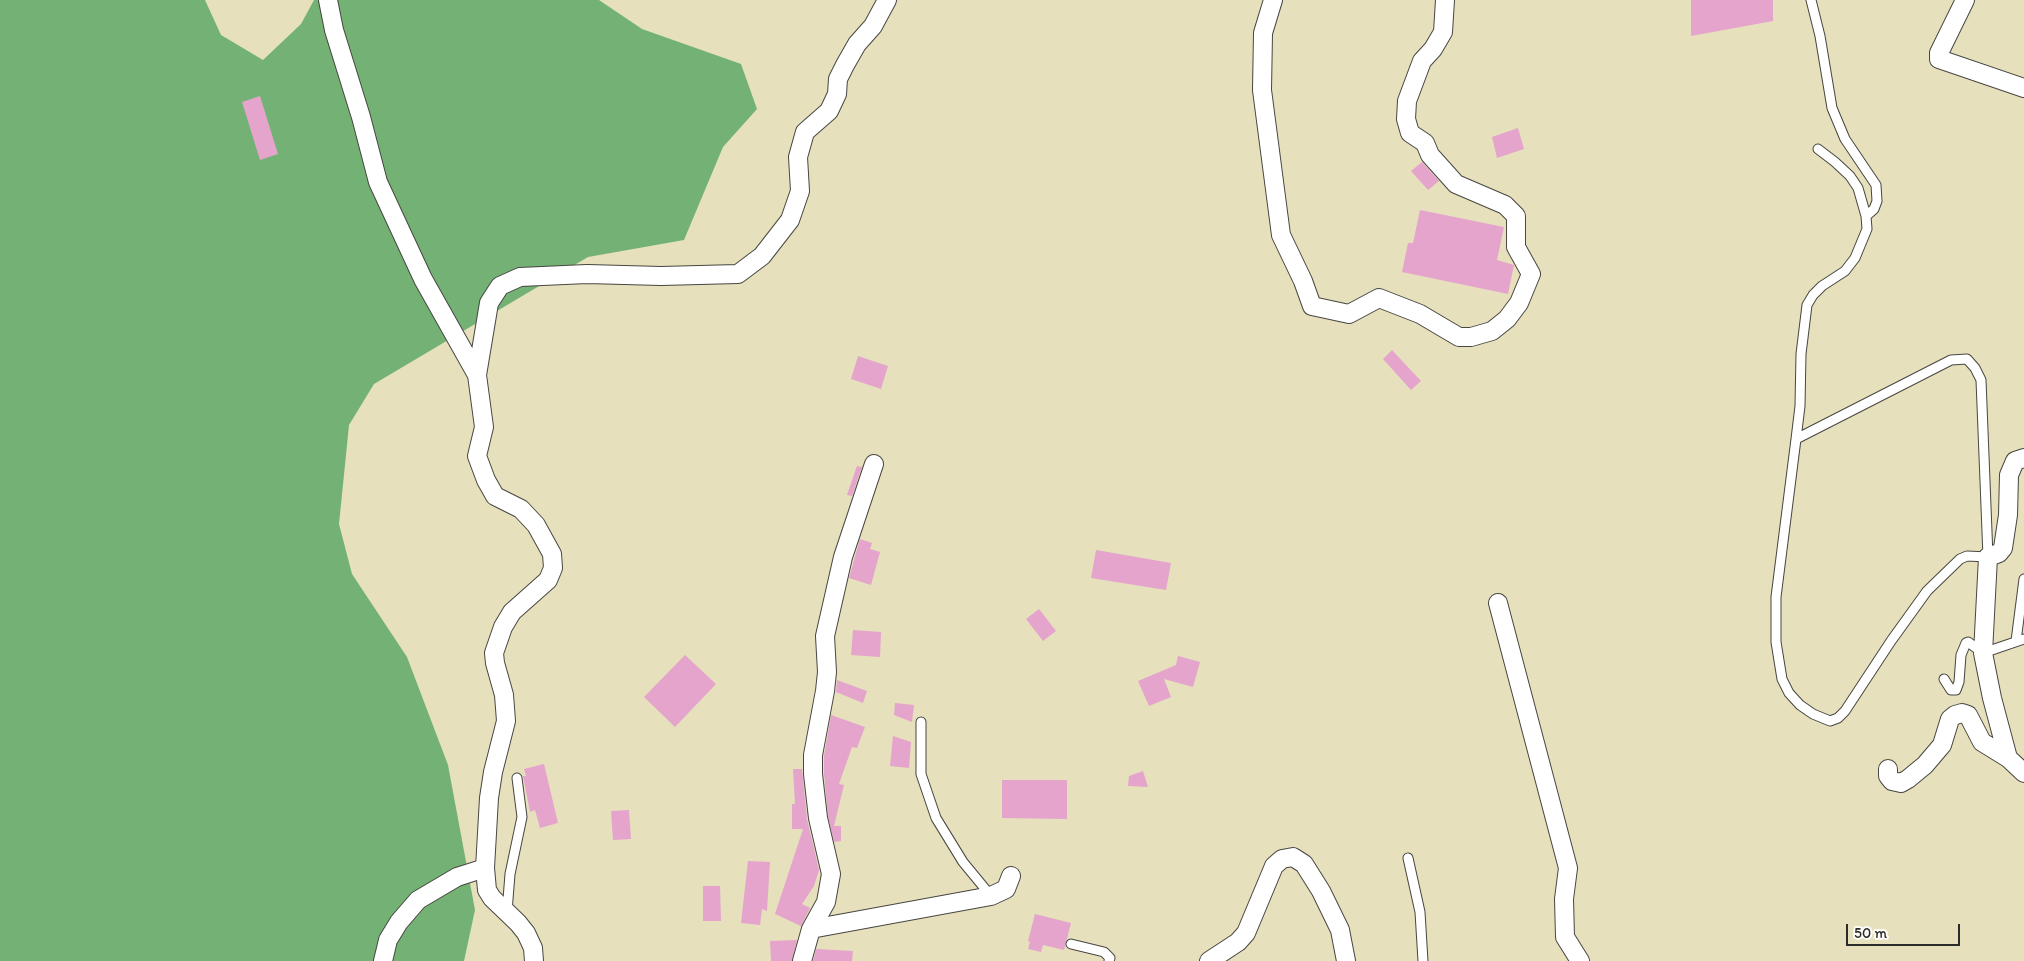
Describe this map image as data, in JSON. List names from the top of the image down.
{
  "scale_bar": "50 m"
}
